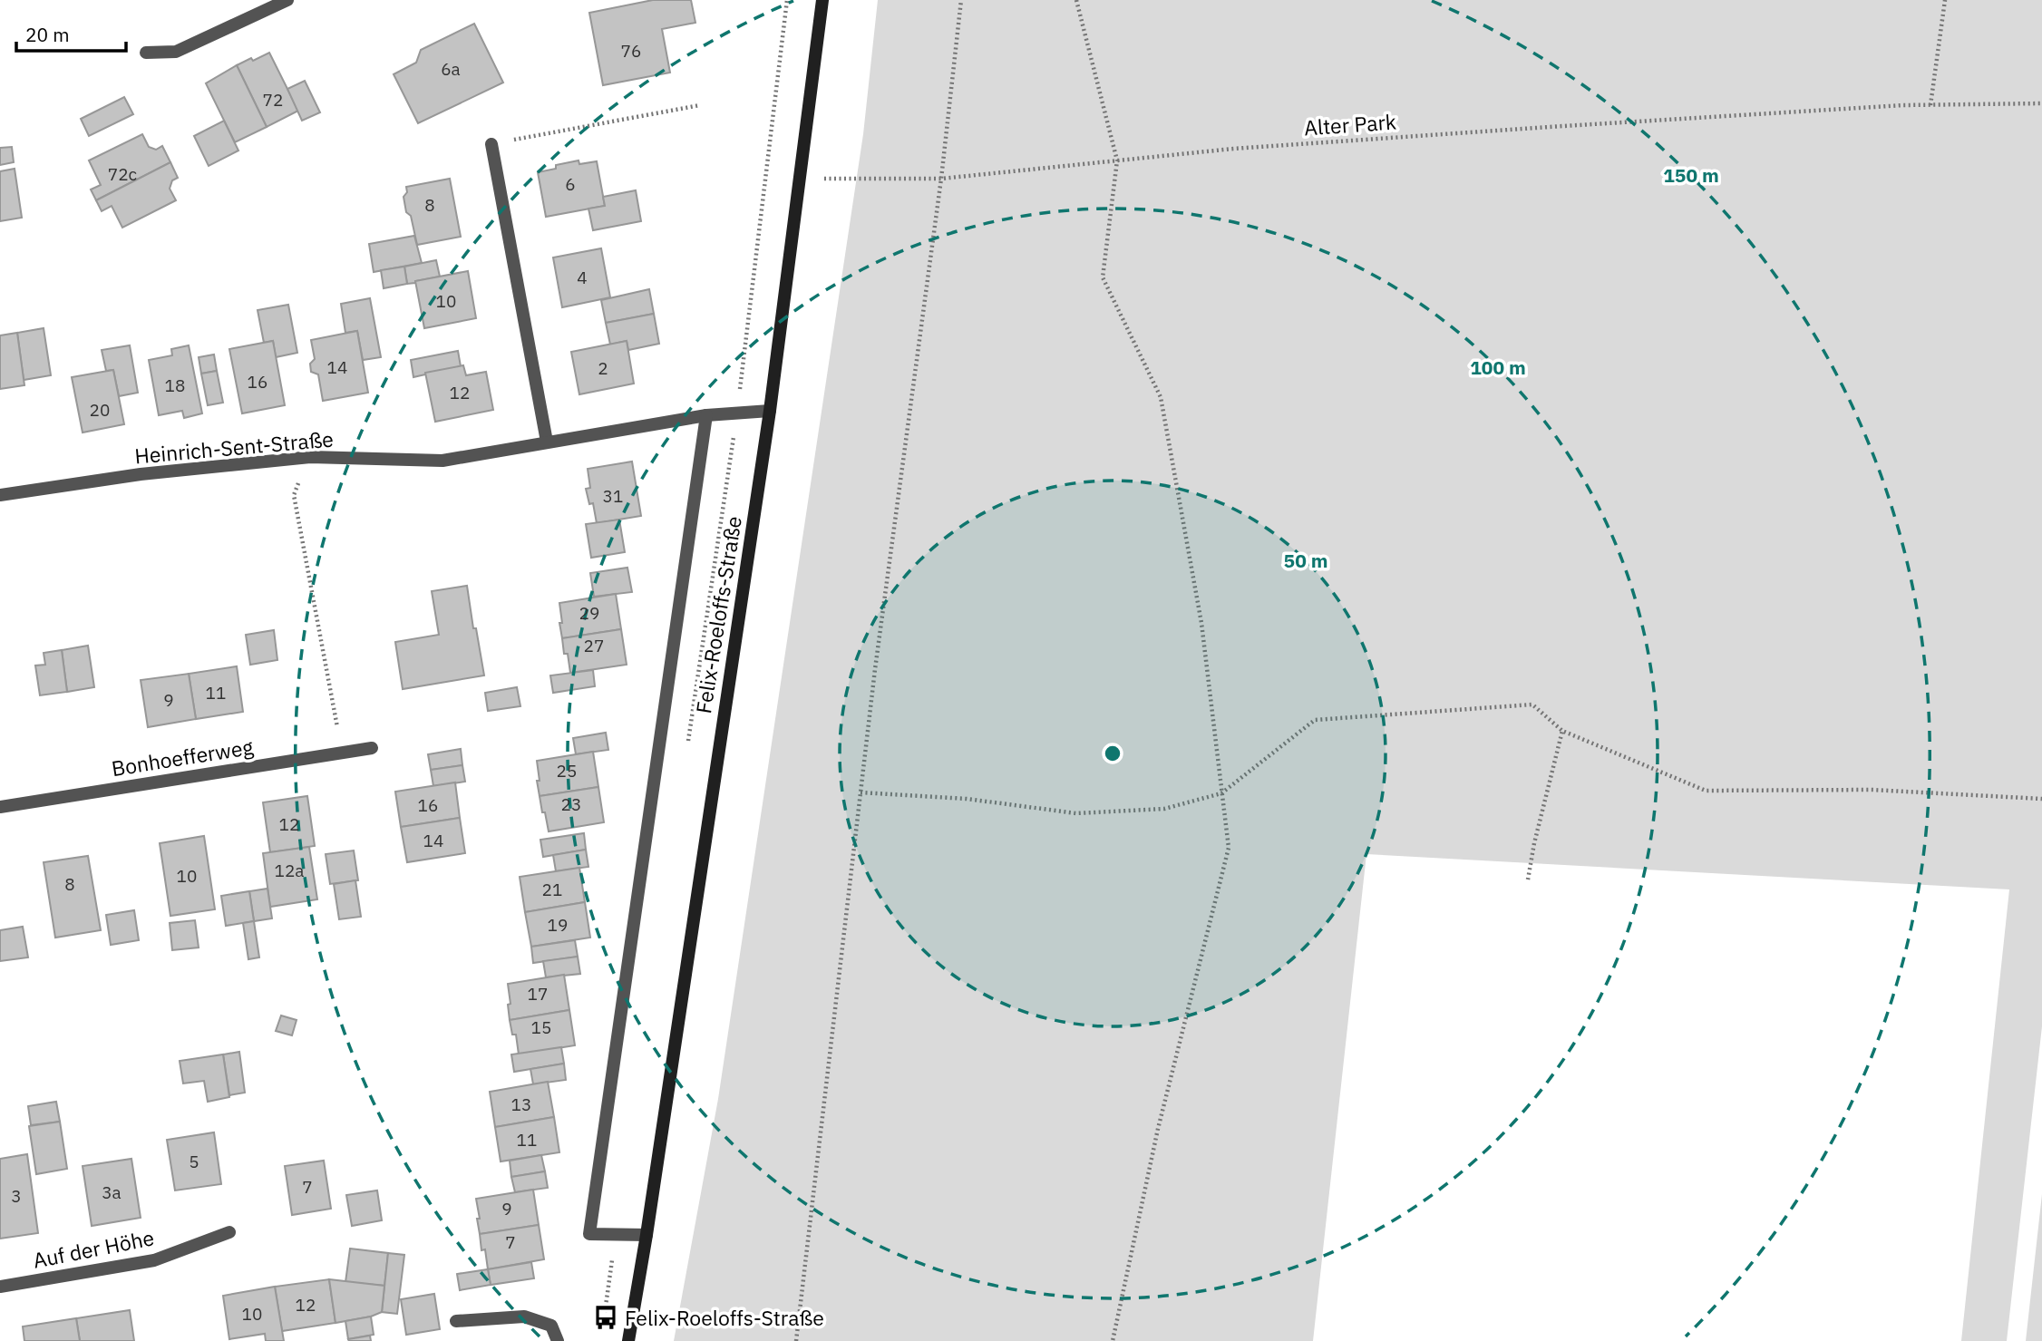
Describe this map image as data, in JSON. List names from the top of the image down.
{
  "streets": {
    "street": [
      "Heinrich-Sent-Straße",
      "Felix-Roeloffs-Straße",
      "Bonhoefferweg",
      "Auf der Höhe"
    ],
    "path": ["Alter Park"]
  },
  "crossings": [
    ["Alter Park", "Felix-Roeloffs-Straße"],
    ["Heinrich-Sent-Straße", "Felix-Roeloffs-Straße"]
  ],
  "places": {
    "bus stop": ["Felix-Roeloffs-Straße"]
  },
  "house_numbers": [
    "76",
    "6a",
    "72",
    "72c",
    "6",
    "8",
    "4",
    "10",
    "14",
    "2",
    "16",
    "18",
    "12",
    "20",
    "31",
    "29",
    "27",
    "11",
    "9",
    "25",
    "23",
    "16",
    "12",
    "14",
    "12a",
    "10",
    "8",
    "21",
    "19",
    "17",
    "15",
    "13",
    "11",
    "5",
    "7",
    "3a",
    "3",
    "9",
    "7",
    "12",
    "10"
  ],
  "scale_bar": "20 m",
  "rings": ["150 m", "100 m", "50 m"]
}
